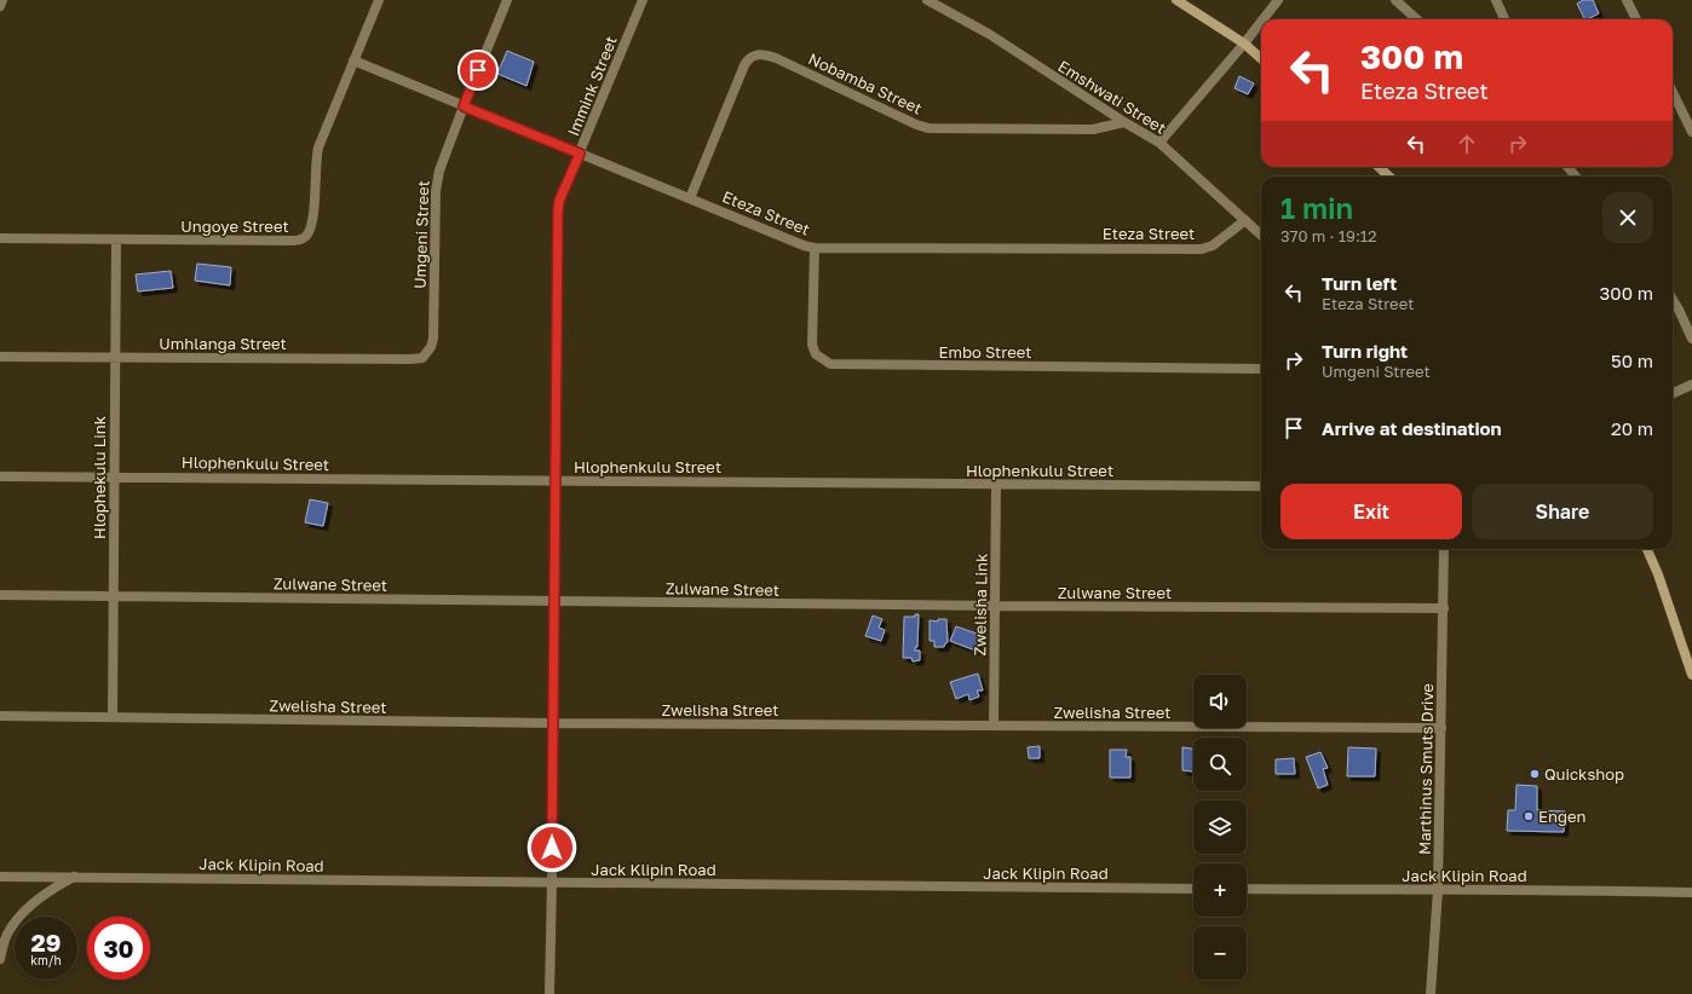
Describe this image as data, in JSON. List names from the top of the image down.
{
  "streets": {
    "street": [
      "Nobamba Street",
      "Immink Street",
      "Emshwati Street",
      "Eteza Street",
      "Ungoye Street",
      "Umgeni Street",
      "Umhlanga Street",
      "Embo Street",
      "Hlophenkulu Street",
      "Hlophekulu Link",
      "Zulwane Street",
      "Zwelisha Link",
      "Zwelisha Street",
      "Marthinus Smuts Drive",
      "Jack Klipin Road"
    ]
  },
  "crossings": [
    ["Nobamba Street", "Emshwati Street"],
    ["Nobamba Street", "Eteza Street"],
    ["Immink Street", "Eteza Street"],
    ["Immink Street", "Hlophenkulu Street"],
    ["Immink Street", "Zulwane Street"],
    ["Immink Street", "Zwelisha Street"],
    ["Immink Street", "Jack Klipin Road"],
    ["Emshwati Street", "Eteza Street"],
    ["Eteza Street", "Ungoye Street"],
    ["Eteza Street", "Umgeni Street"],
    ["Eteza Street", "Embo Street"],
    ["Ungoye Street", "Hlophekulu Link"],
    ["Umgeni Street", "Umhlanga Street"],
    ["Umhlanga Street", "Hlophekulu Link"],
    ["Hlophenkulu Street", "Hlophekulu Link"],
    ["Hlophenkulu Street", "Zwelisha Link"],
    ["Hlophekulu Link", "Zulwane Street"],
    ["Hlophekulu Link", "Zwelisha Street"],
    ["Zulwane Street", "Zwelisha Link"],
    ["Zulwane Street", "Marthinus Smuts Drive"],
    ["Zwelisha Link", "Zwelisha Street"],
    ["Zwelisha Street", "Marthinus Smuts Drive"],
    ["Marthinus Smuts Drive", "Jack Klipin Road"]
  ],
  "places": ["Quickshop", "Engen"],
  "page": {
    "turn": ["300 m", "Eteza Street"],
    "heading": ["1 min", "370 m · 19:12"],
    "list": [
      {
        "name": "Turn left",
        "note": "Eteza Street",
        "value": "300 m"
      },
      {
        "name": "Turn right",
        "note": "Umgeni Street",
        "value": "50 m"
      },
      {
        "name": "Arrive at destination",
        "value": "20 m"
      }
    ],
    "buttons": ["Exit", "Share"],
    "map_buttons": ["+", "−"],
    "speed": "29 km/h",
    "limit": "30"
  }
}
